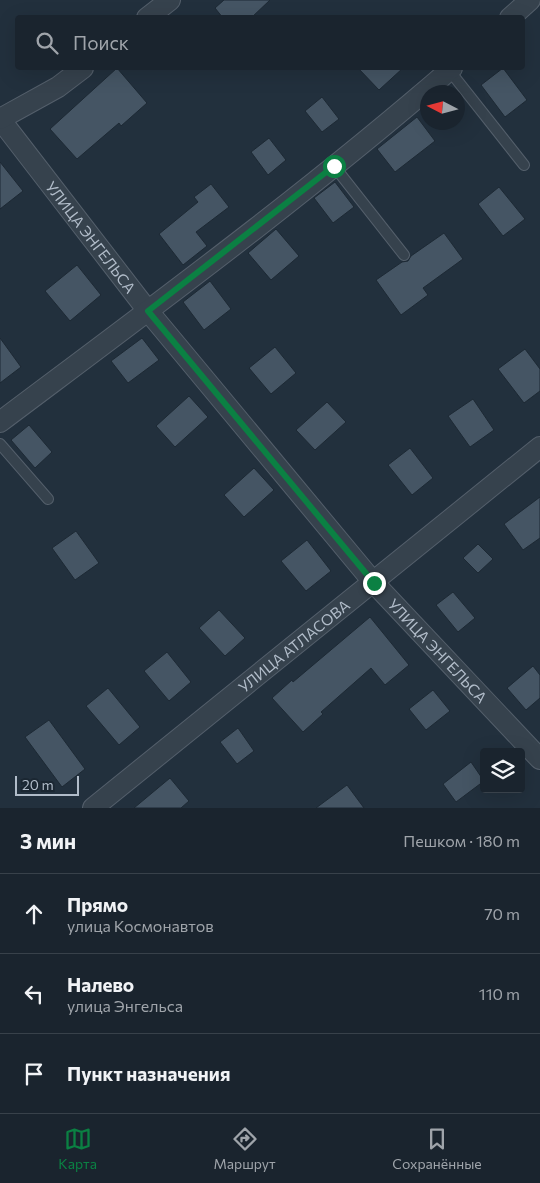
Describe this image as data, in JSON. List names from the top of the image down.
{
  "streets": {
    "street": ["УЛИЦА ЭНГЕЛЬСА", "УЛИЦА АТЛАСОВА"]
  },
  "crossings": [
    ["УЛИЦА ЭНГЕЛЬСА", "УЛИЦА АТЛАСОВА"]
  ],
  "scale_bar": "20 m",
  "north": "left",
  "page": {
    "search": "Поиск",
    "scale": "20 m",
    "heading": ["3 мин", "Пешком · 180 m"],
    "list": [
      ["Прямо", "улица Космонавтов", "70 m"],
      ["Налево", "улица Энгельса", "110 m"],
      "Пункт назначения"
    ],
    "nav": ["Карта", "Маршрут", "Сохранённые"]
  }
}
